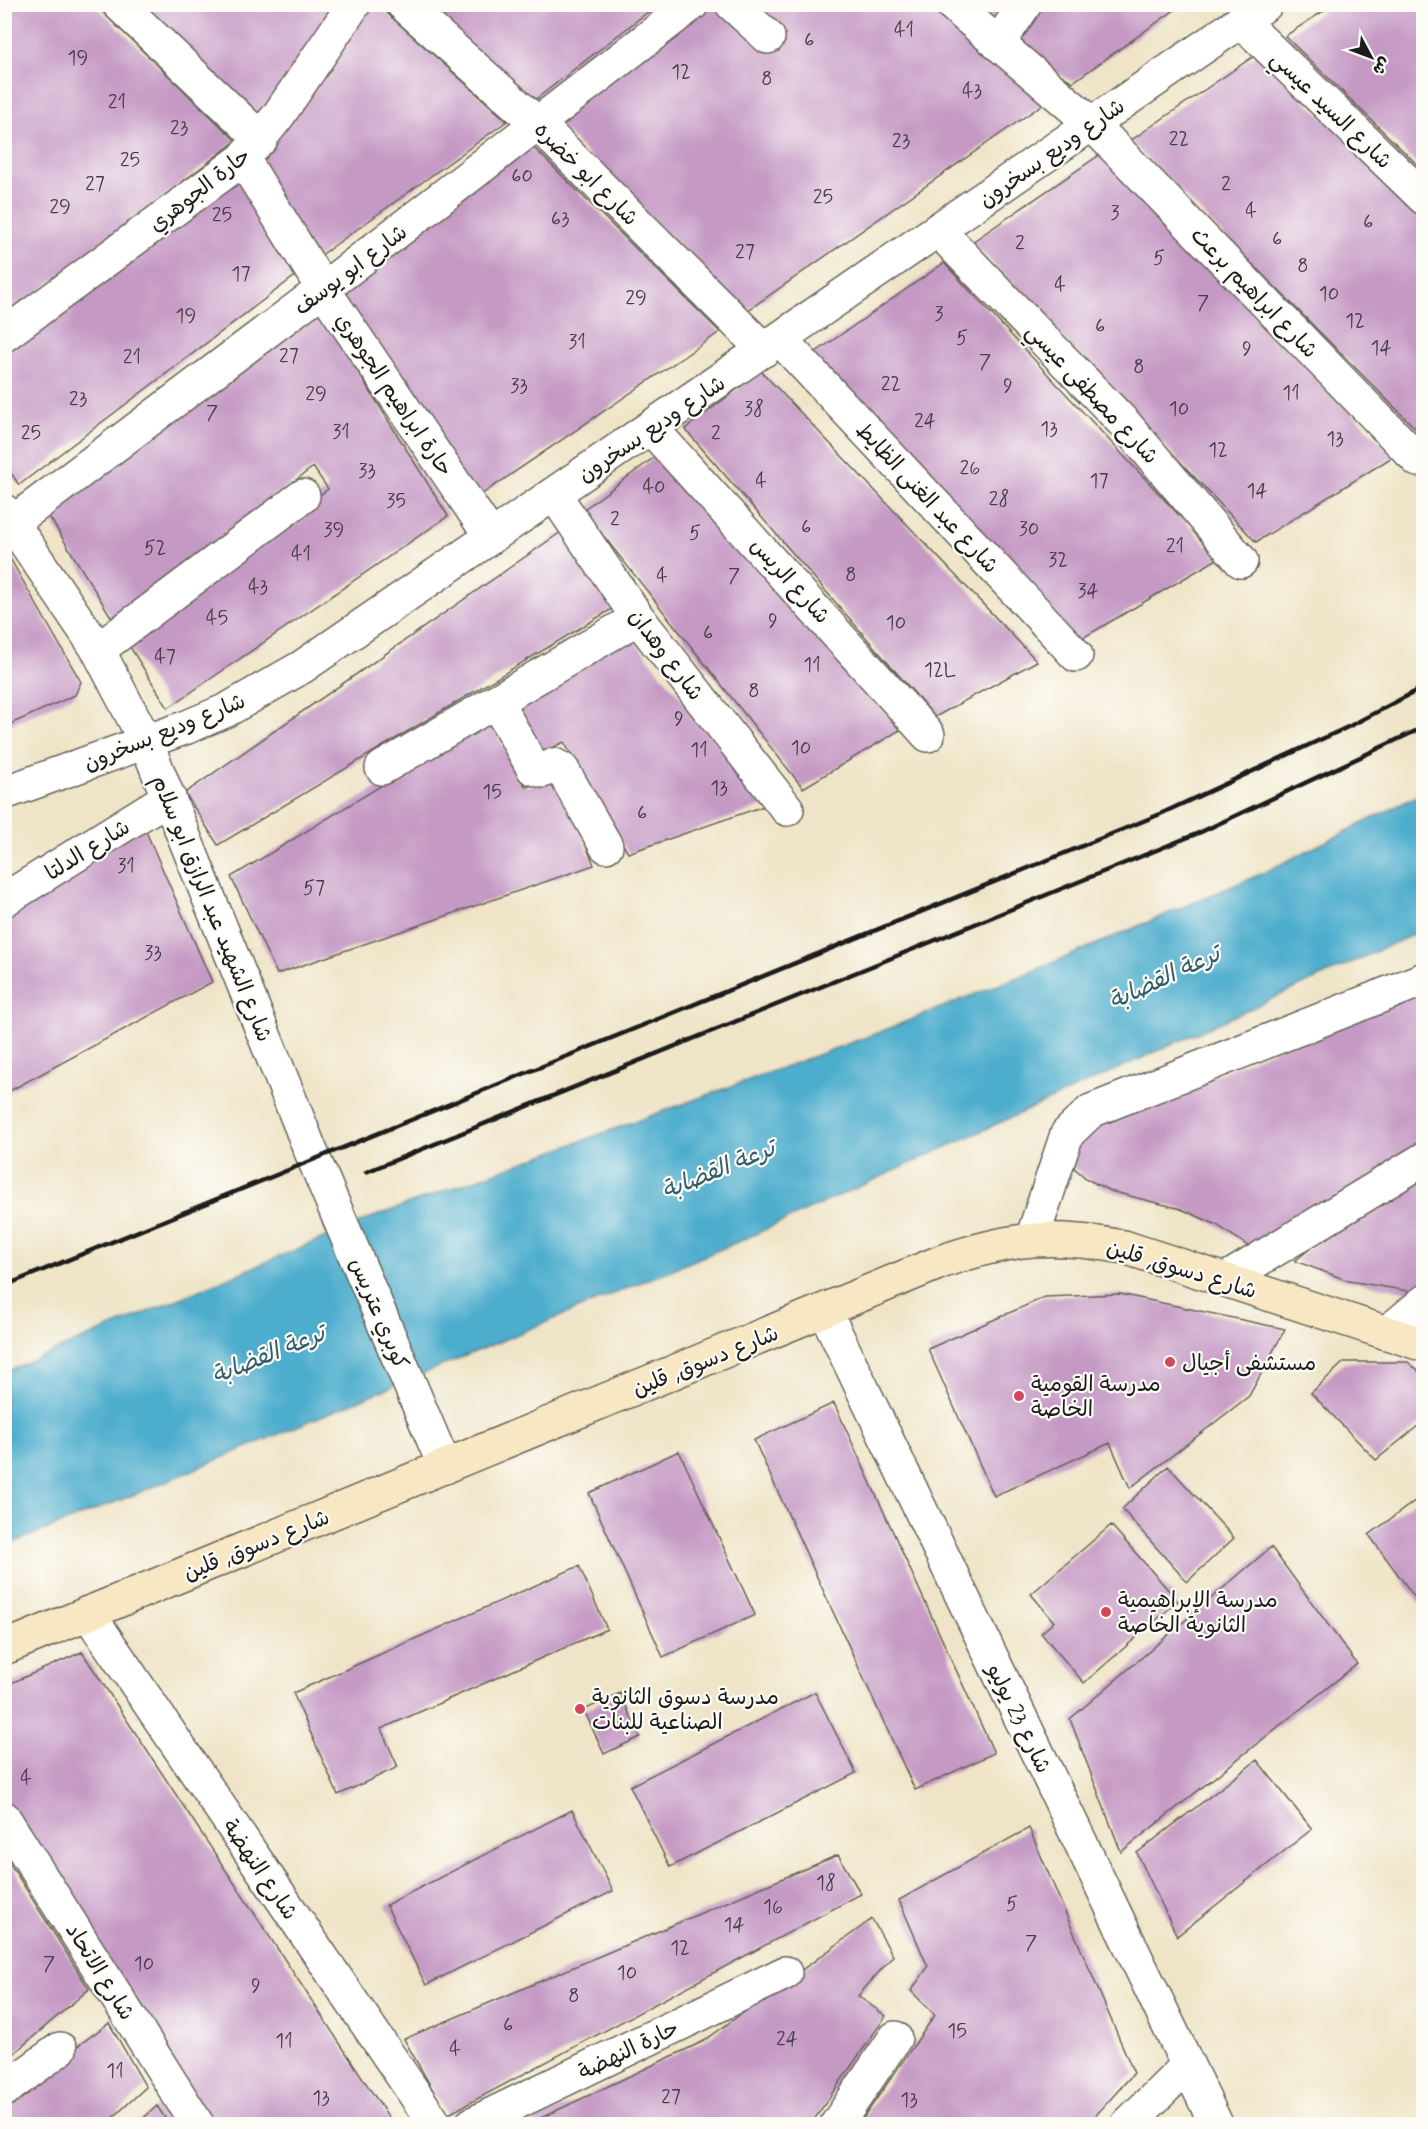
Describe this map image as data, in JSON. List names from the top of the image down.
{
  "streets": {
    "main road": ["شارع دسوق, قلين"],
    "street": [
      "شارع السيد عيسي",
      "شارع وديع بسخرون",
      "شارع ابو خضره",
      "حارة الجوهري",
      "شارع ابو يوسف",
      "شارع ابراهيم برعث",
      "شارع مصطفى عيسي",
      "حارة ابراهيم الجوهري",
      "شارع عبد الغنى الظايط",
      "شارع الريس",
      "شارع وهدان",
      "شارع الدلتا",
      "شارع الشهيد عبد الرازق ابو سلام",
      "كوبري عتريس",
      "شارع 23 يوليو",
      "شارع النهضة",
      "شارع الاتحاد",
      "حارة النهضة"
    ]
  },
  "crossings": [
    ["شارع السيد عيسي", "شارع وديع بسخرون"],
    ["شارع وديع بسخرون", "شارع ابو خضره"],
    ["شارع وديع بسخرون", "شارع ابراهيم برعث"],
    ["شارع وديع بسخرون", "شارع مصطفى عيسي"],
    ["شارع وديع بسخرون", "حارة ابراهيم الجوهري"],
    ["شارع وديع بسخرون", "شارع عبد الغنى الظايط"],
    ["شارع وديع بسخرون", "شارع الريس"],
    ["شارع وديع بسخرون", "شارع وهدان"],
    ["شارع وديع بسخرون", "شارع الشهيد عبد الرازق ابو سلام"],
    ["شارع ابو خضره", "شارع ابو يوسف"],
    ["شارع ابو خضره", "شارع عبد الغنى الظايط"],
    ["حارة الجوهري", "حارة ابراهيم الجوهري"],
    ["شارع ابو يوسف", "حارة ابراهيم الجوهري"],
    ["شارع ابو يوسف", "شارع الشهيد عبد الرازق ابو سلام"],
    ["شارع الدلتا", "شارع الشهيد عبد الرازق ابو سلام"],
    ["شارع الشهيد عبد الرازق ابو سلام", "كوبري عتريس"],
    ["شارع دسوق, قلين", "كوبري عتريس"],
    ["شارع دسوق, قلين", "شارع 23 يوليو"],
    ["شارع دسوق, قلين", "شارع النهضة"]
  ],
  "water": ["ترعة القضابة"],
  "places": [
    "مستشفى أجيال",
    "مدرسة القومية الخاصة",
    "مدرسة الإبراهيمية الثانوية الخاصة",
    "مدرسة دسوق الثانوية الصناعية للبنات"
  ],
  "house_numbers": [
    "41",
    "6",
    "19",
    "12",
    "8",
    "43",
    "21",
    "23",
    "22",
    "23",
    "25",
    "60",
    "27",
    "2",
    "25",
    "29",
    "4",
    "3",
    "25",
    "63",
    "6",
    "6",
    "2",
    "27",
    "5",
    "8",
    "17",
    "4",
    "10",
    "29",
    "7",
    "3",
    "19",
    "12",
    "6",
    "5",
    "31",
    "14",
    "9",
    "27",
    "21",
    "7",
    "8",
    "22",
    "33",
    "9",
    "11",
    "29",
    "23",
    "38",
    "10",
    "7",
    "24",
    "13",
    "31",
    "25",
    "2",
    "13",
    "12",
    "26",
    "33",
    "4",
    "17",
    "40",
    "14",
    "28",
    "35",
    "2",
    "6",
    "30",
    "39",
    "5",
    "21",
    "52",
    "41",
    "32",
    "8",
    "4",
    "7",
    "43",
    "34",
    "45",
    "9",
    "10",
    "6",
    "47",
    "11",
    "12L",
    "8",
    "9",
    "10",
    "11",
    "13",
    "15",
    "6",
    "31",
    "57",
    "33",
    "4",
    "18",
    "5",
    "16",
    "14",
    "7",
    "12",
    "7",
    "10",
    "10",
    "9",
    "8",
    "6",
    "15",
    "24",
    "11",
    "4",
    "11",
    "27",
    "13",
    "13"
  ],
  "north": "bottom right"
}
